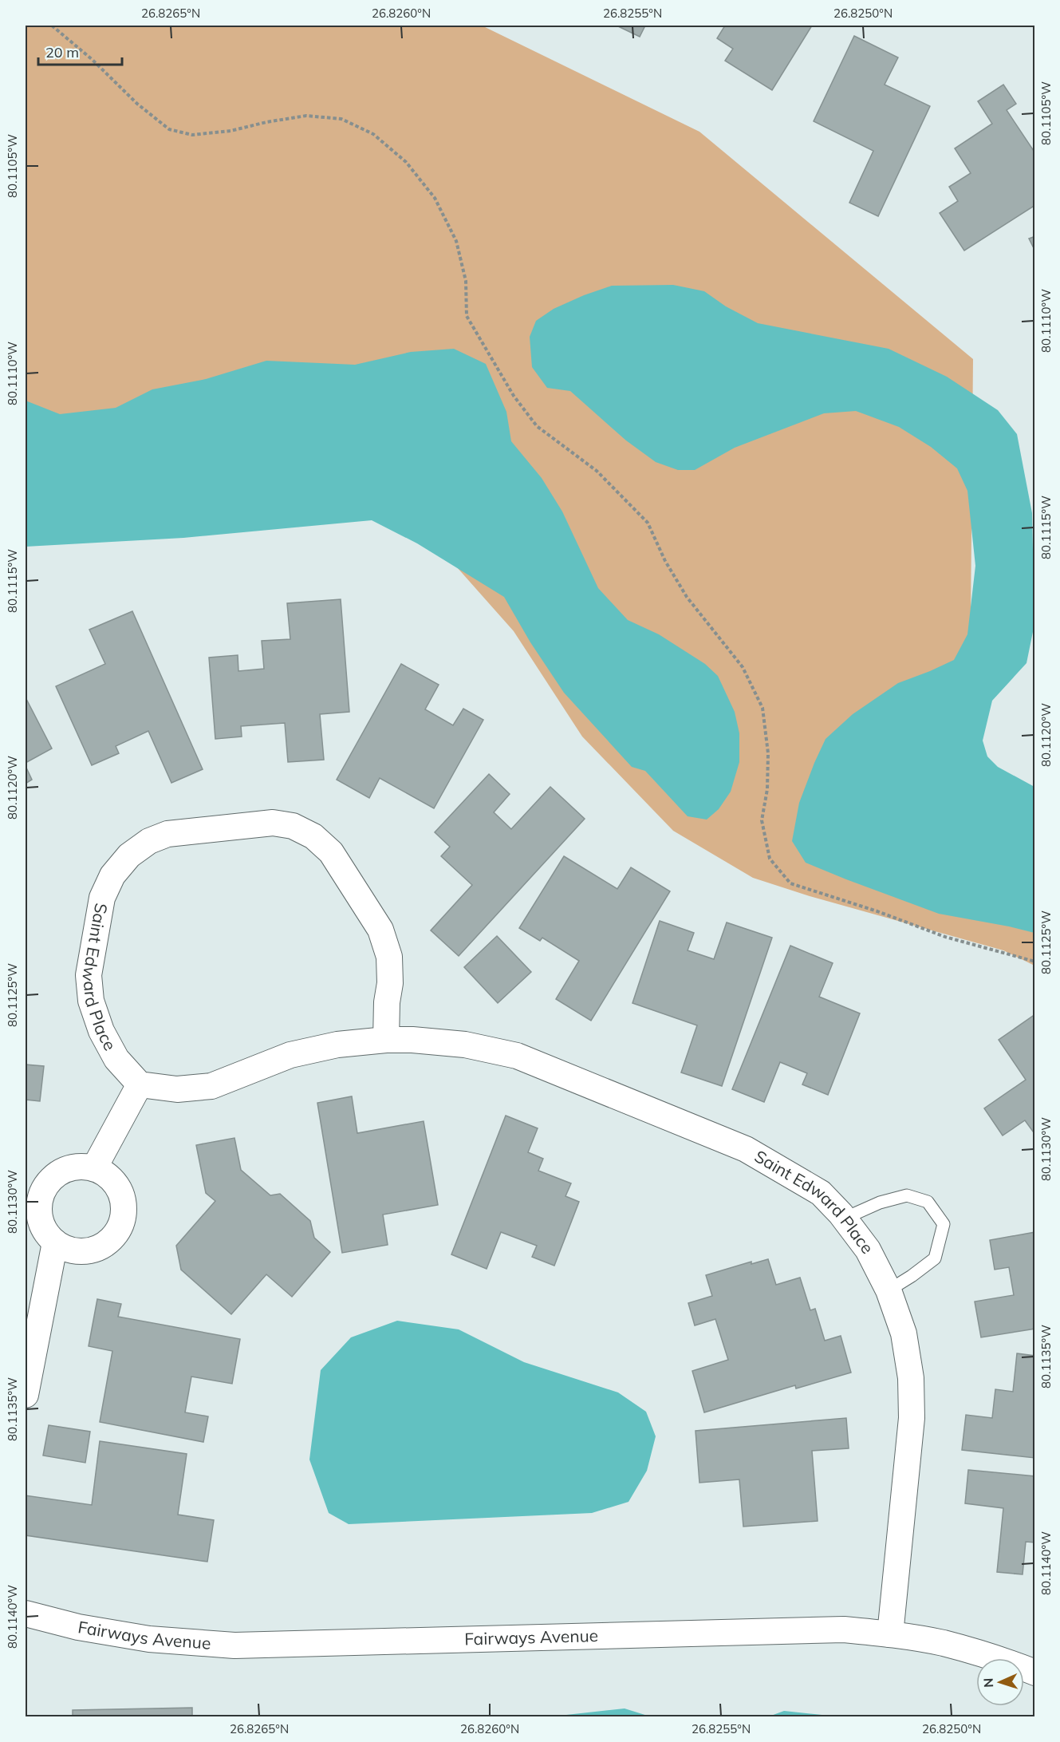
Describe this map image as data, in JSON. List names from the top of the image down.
{
  "streets": {
    "street": ["Saint Edward Place", "Fairways Avenue"]
  },
  "crossings": [
    ["Saint Edward Place", "Fairways Avenue"]
  ],
  "scale_bar": "20 m",
  "north": "left",
  "coordinates": [
    "26.8265°N",
    "26.8260°N",
    "26.8255°N",
    "26.8250°N",
    "80.1105°W",
    "80.1110°W",
    "80.1115°W",
    "80.1120°W",
    "80.1125°W",
    "80.1130°W",
    "80.1135°W",
    "80.1140°W"
  ]
}
